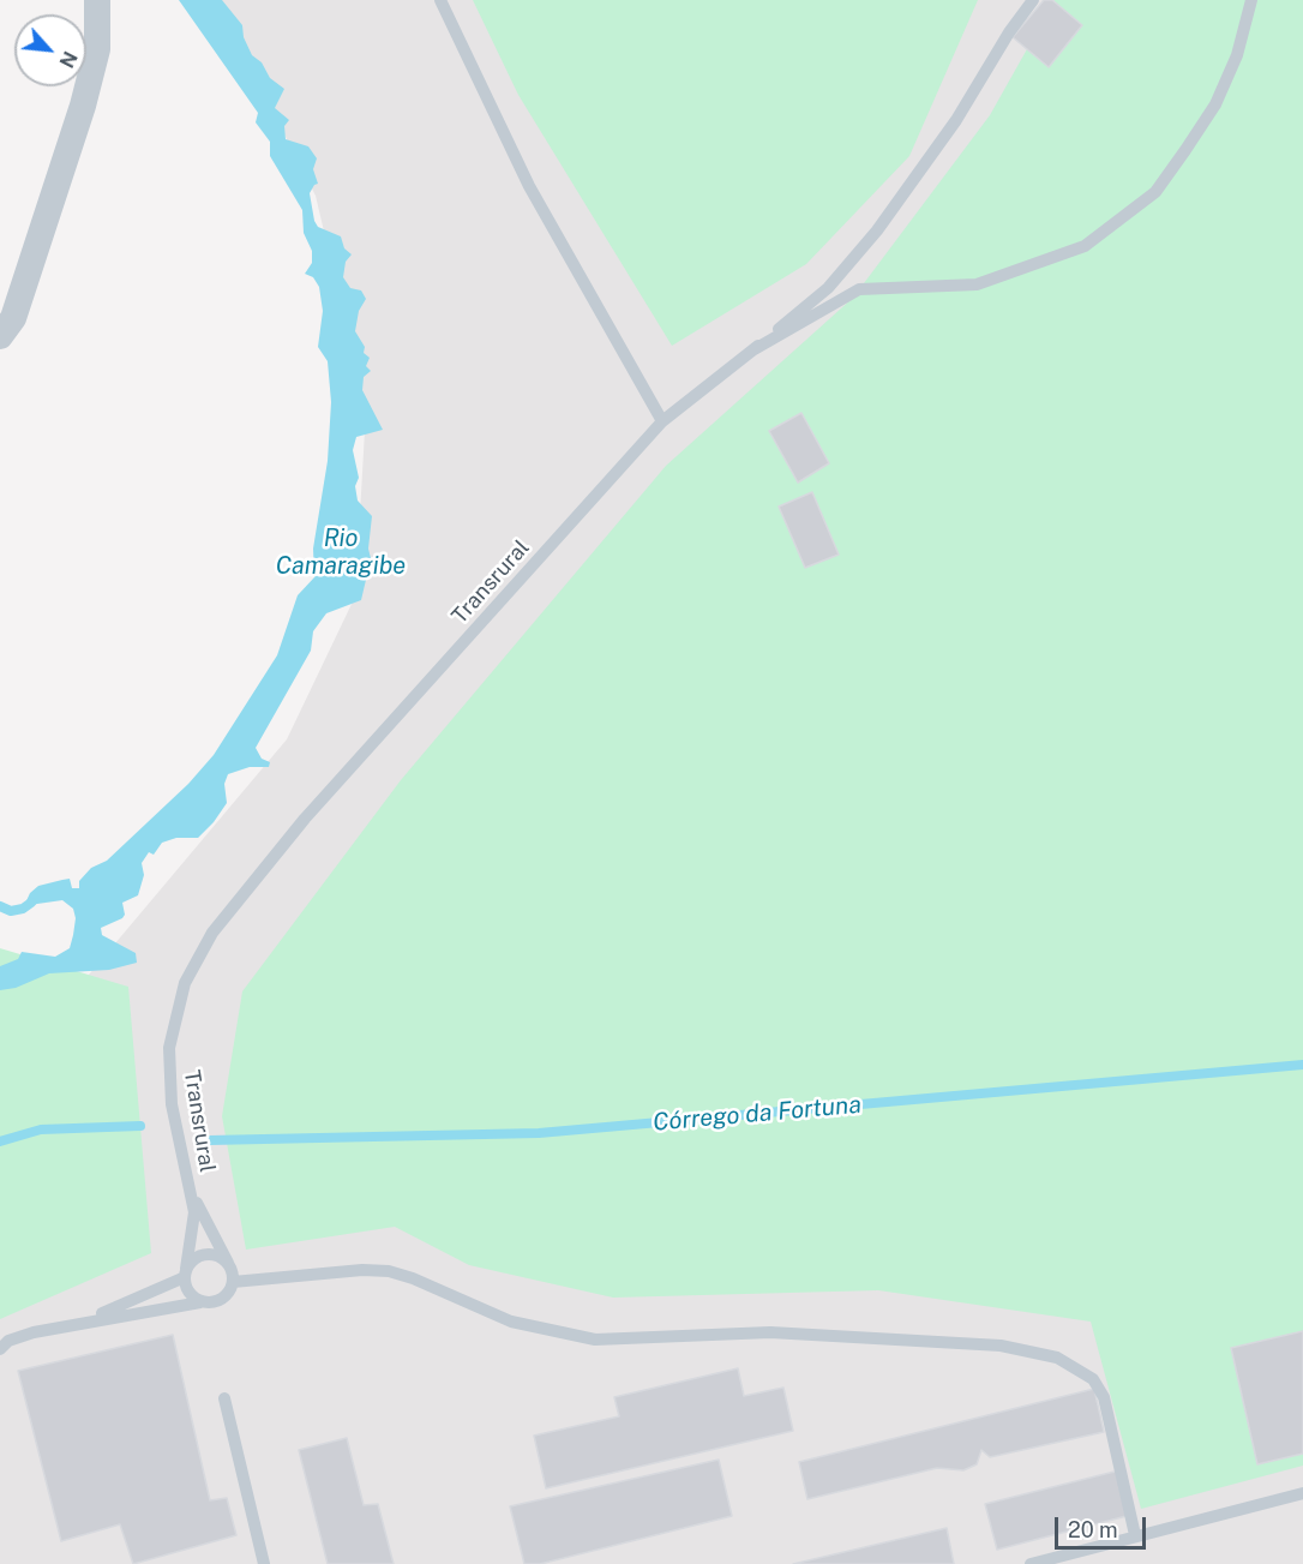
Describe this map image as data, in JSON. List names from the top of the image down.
{
  "streets": {
    "lane": ["Transrural"]
  },
  "water": ["Rio Camaragibe", "Córrego da Fortuna"],
  "scale_bar": "20 m",
  "north": "bottom right"
}
